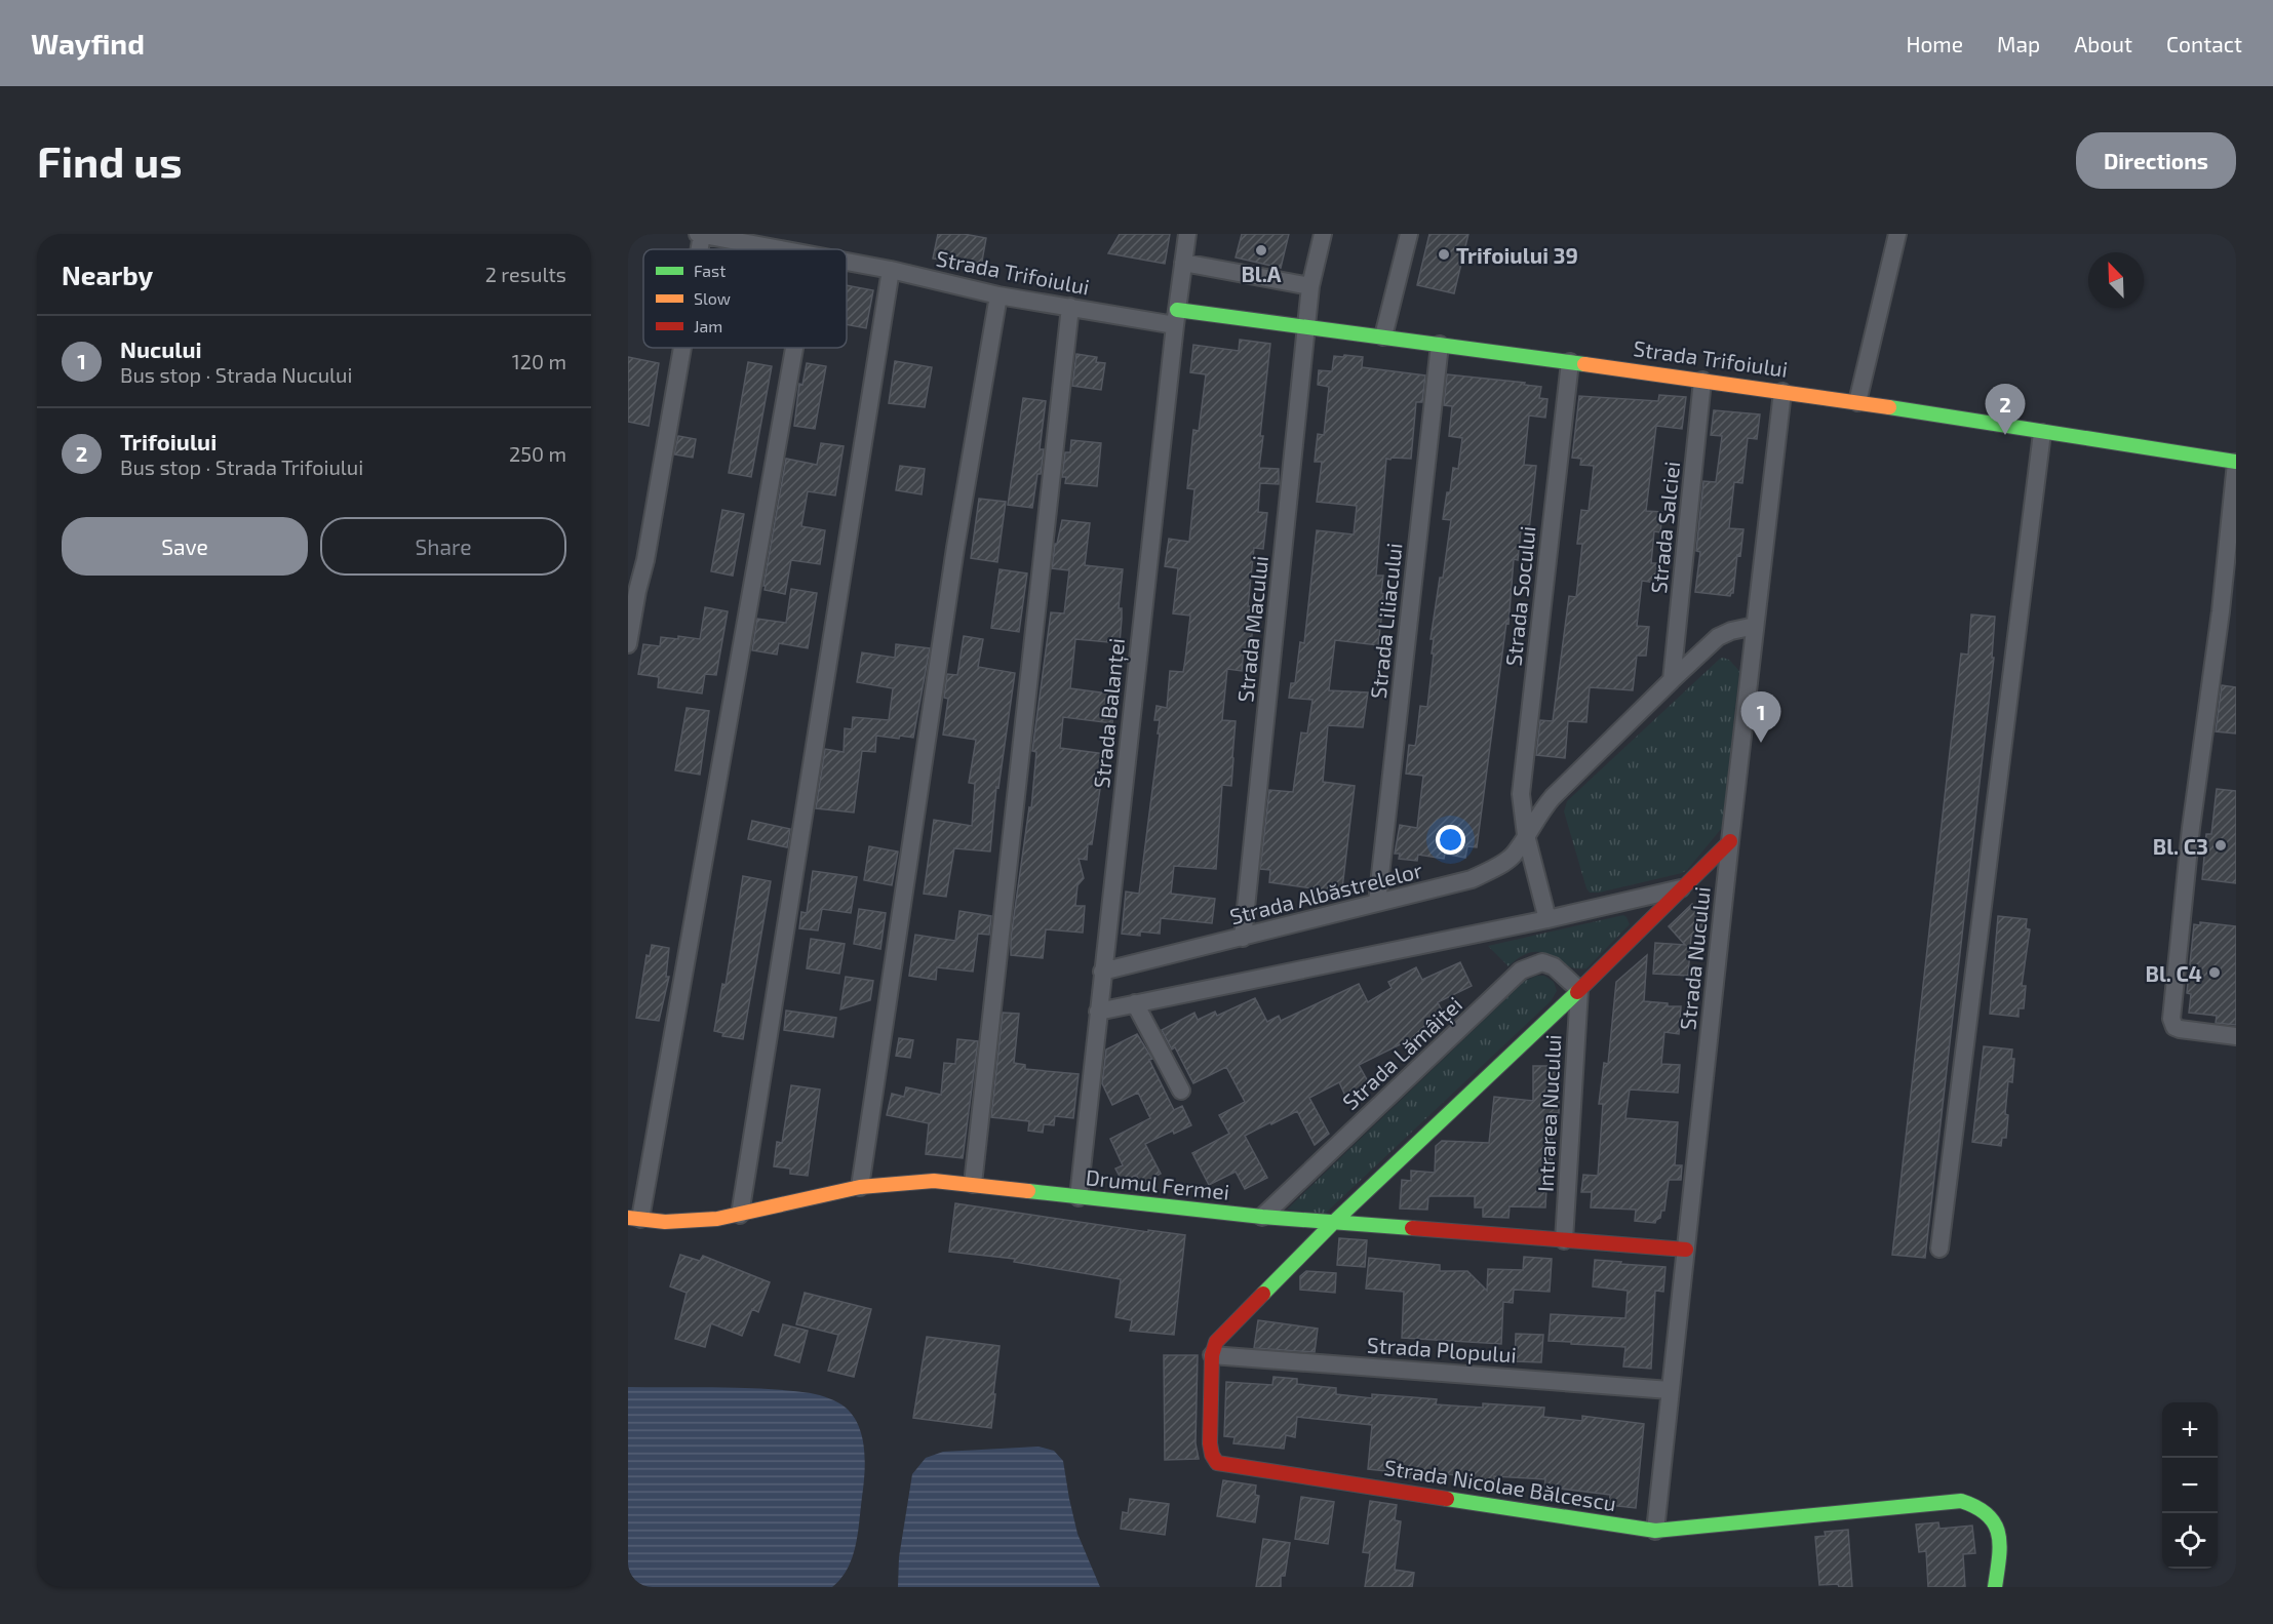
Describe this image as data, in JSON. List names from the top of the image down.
{
  "streets": {
    "street": [
      "Strada Trifoiului",
      "Strada Salciei",
      "Strada Socului",
      "Strada Liliacului",
      "Strada Macului",
      "Strada Balanței",
      "Strada Albăstrelelor",
      "Strada Nucului",
      "Strada Lămâiței",
      "Intrarea Nucului",
      "Drumul Fermei",
      "Strada Plopului",
      "Strada Nicolae Bălcescu"
    ]
  },
  "crossings": [
    ["Strada Trifoiului", "Strada Salciei"],
    ["Strada Trifoiului", "Strada Socului"],
    ["Strada Trifoiului", "Strada Liliacului"],
    ["Strada Trifoiului", "Strada Macului"],
    ["Strada Trifoiului", "Strada Balanței"],
    ["Strada Trifoiului", "Strada Nucului"],
    ["Strada Salciei", "Strada Albăstrelelor"],
    ["Strada Socului", "Strada Albăstrelelor"],
    ["Strada Liliacului", "Strada Albăstrelelor"],
    ["Strada Macului", "Strada Albăstrelelor"],
    ["Strada Balanței", "Strada Albăstrelelor"],
    ["Strada Balanței", "Drumul Fermei"],
    ["Strada Albăstrelelor", "Strada Nucului"],
    ["Strada Nucului", "Drumul Fermei"],
    ["Strada Nucului", "Strada Plopului"],
    ["Strada Nucului", "Strada Nicolae Bălcescu"],
    ["Strada Lămâiței", "Intrarea Nucului"],
    ["Strada Lămâiței", "Drumul Fermei"],
    ["Intrarea Nucului", "Drumul Fermei"],
    ["Strada Plopului", "Strada Nicolae Bălcescu"]
  ],
  "places": [
    "Bl.A",
    "Trifoiului 39",
    "Bl. C3",
    "Bl. C4"
  ],
  "legend": ["Fast", "Slow", "Jam"],
  "north": "top left",
  "page": {
    "header": "Wayfind",
    "nav": [
      "Home",
      "Map",
      "About",
      "Contact"
    ],
    "buttons": [
      "Directions",
      ["Save", "Share"]
    ],
    "title": "Find us",
    "heading": ["Nearby", "2 results"],
    "list": [
      {
        "mark": "1",
        "name": "Nucului",
        "note": "Bus stop · Strada Nucului",
        "value": "120 m"
      },
      {
        "mark": "2",
        "name": "Trifoiului",
        "note": "Bus stop · Strada Trifoiului",
        "value": "250 m"
      }
    ],
    "pins": ["2", "1"],
    "map_buttons": ["+", "−"]
  }
}
